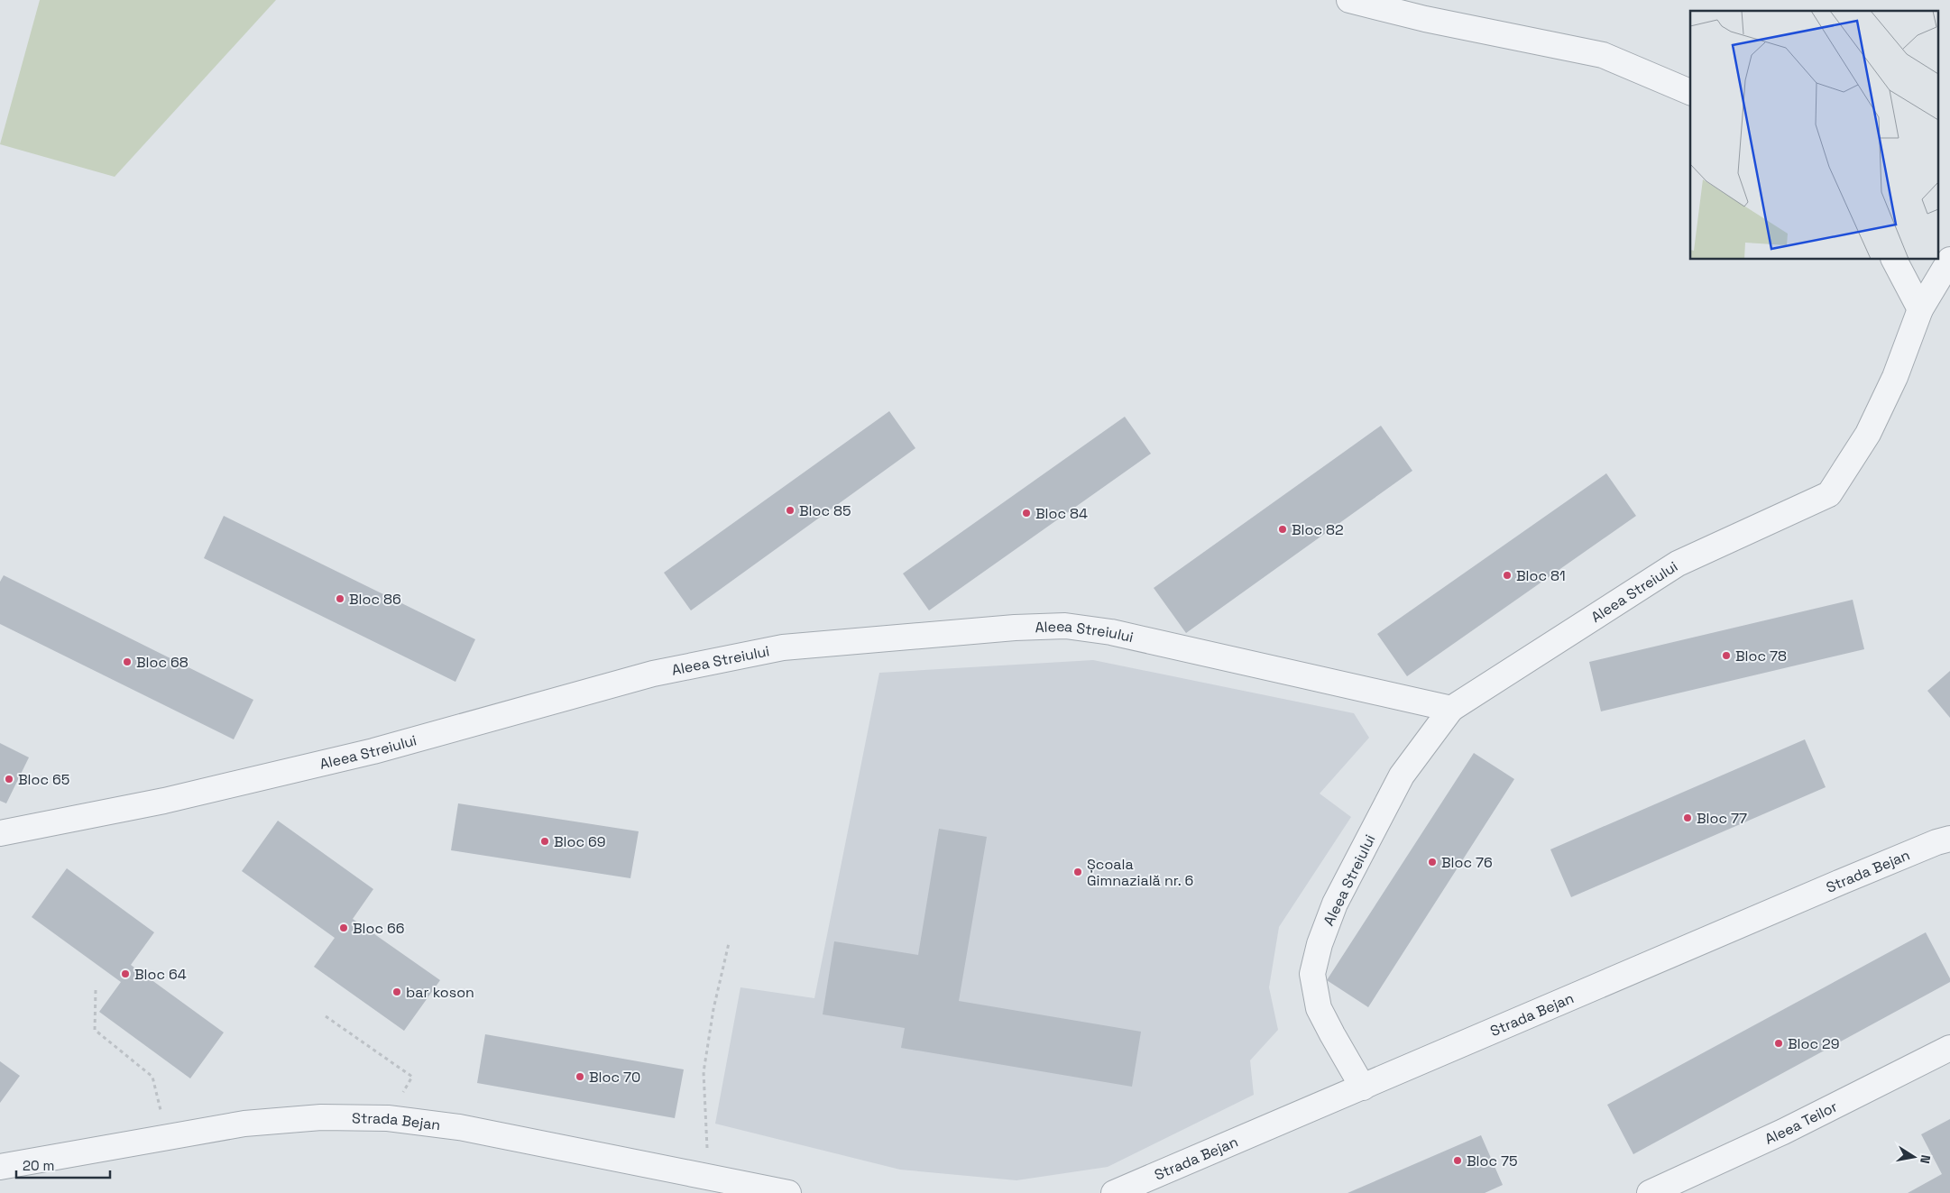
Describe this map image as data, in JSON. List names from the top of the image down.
{
  "streets": {
    "street": ["Aleea Streiului", "Strada Bejan", "Aleea Teilor"]
  },
  "crossings": [
    ["Aleea Streiului", "Strada Bejan"]
  ],
  "places": [
    "Bloc 85",
    "Bloc 84",
    "Bloc 82",
    "Bloc 81",
    "Bloc 86",
    "Bloc 78",
    "Bloc 68",
    "Bloc 65",
    "Bloc 77",
    "Bloc 69",
    "Bloc 76",
    "Școala Gimnazială nr. 6",
    "Bloc 66",
    "Bloc 64",
    "bar koson",
    "Bloc 29",
    "Bloc 70",
    "Bloc 75"
  ],
  "scale_bar": "20 m",
  "north": "right"
}
